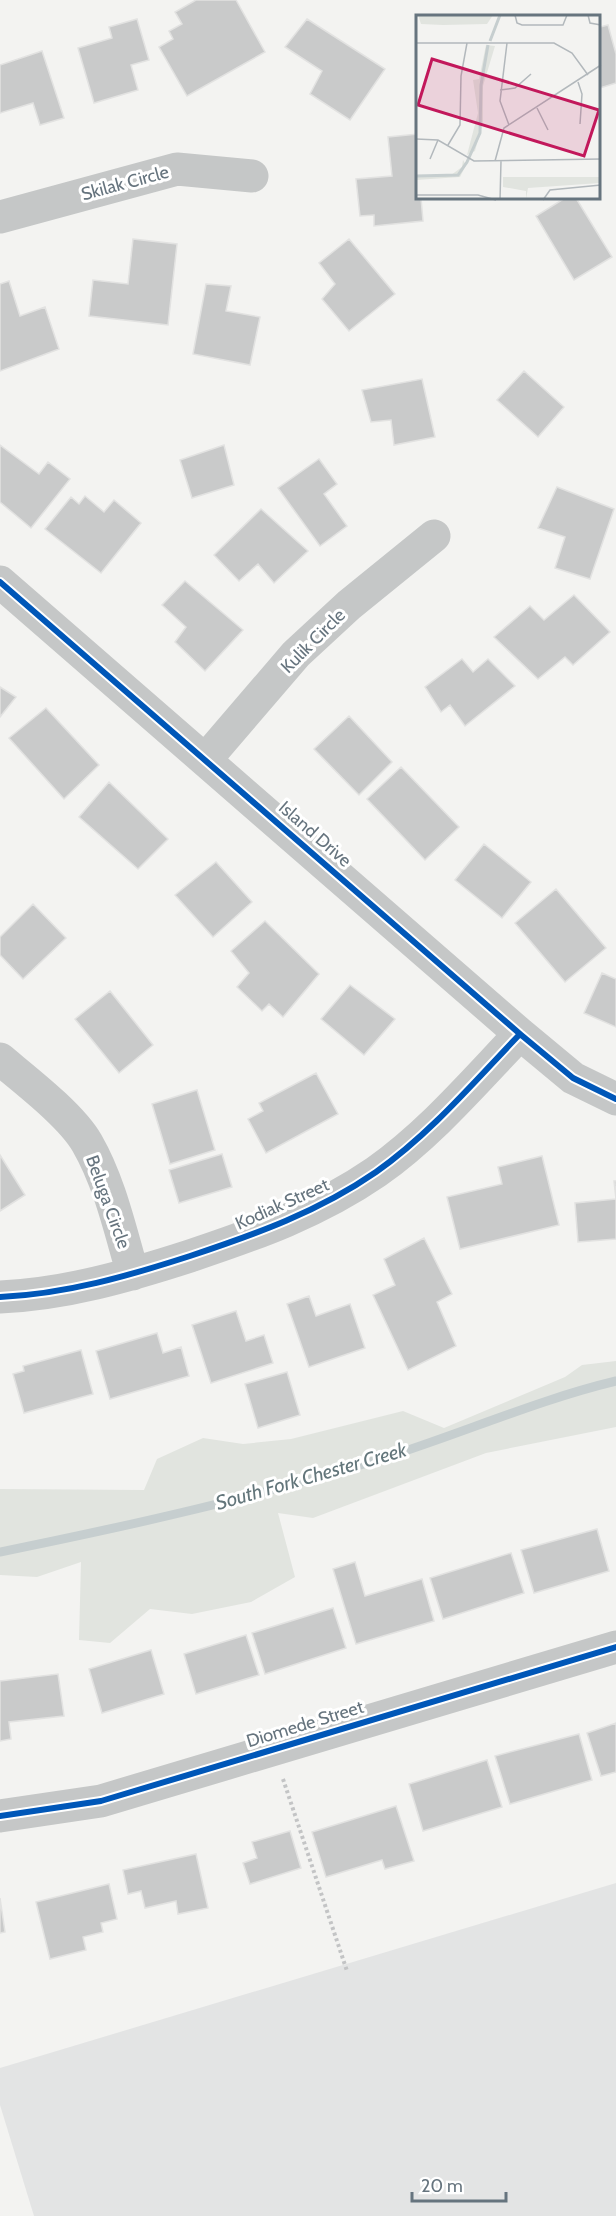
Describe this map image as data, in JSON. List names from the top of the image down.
{
  "streets": {
    "street": [
      "Skilak Circle",
      "Kulik Circle",
      "Island Drive",
      "Beluga Circle",
      "Kodiak Street",
      "Diomede Street"
    ]
  },
  "crossings": [
    ["Kulik Circle", "Island Drive"],
    ["Island Drive", "Kodiak Street"],
    ["Beluga Circle", "Kodiak Street"]
  ],
  "water": ["South Fork Chester Creek"],
  "scale_bar": "20 m"
}
